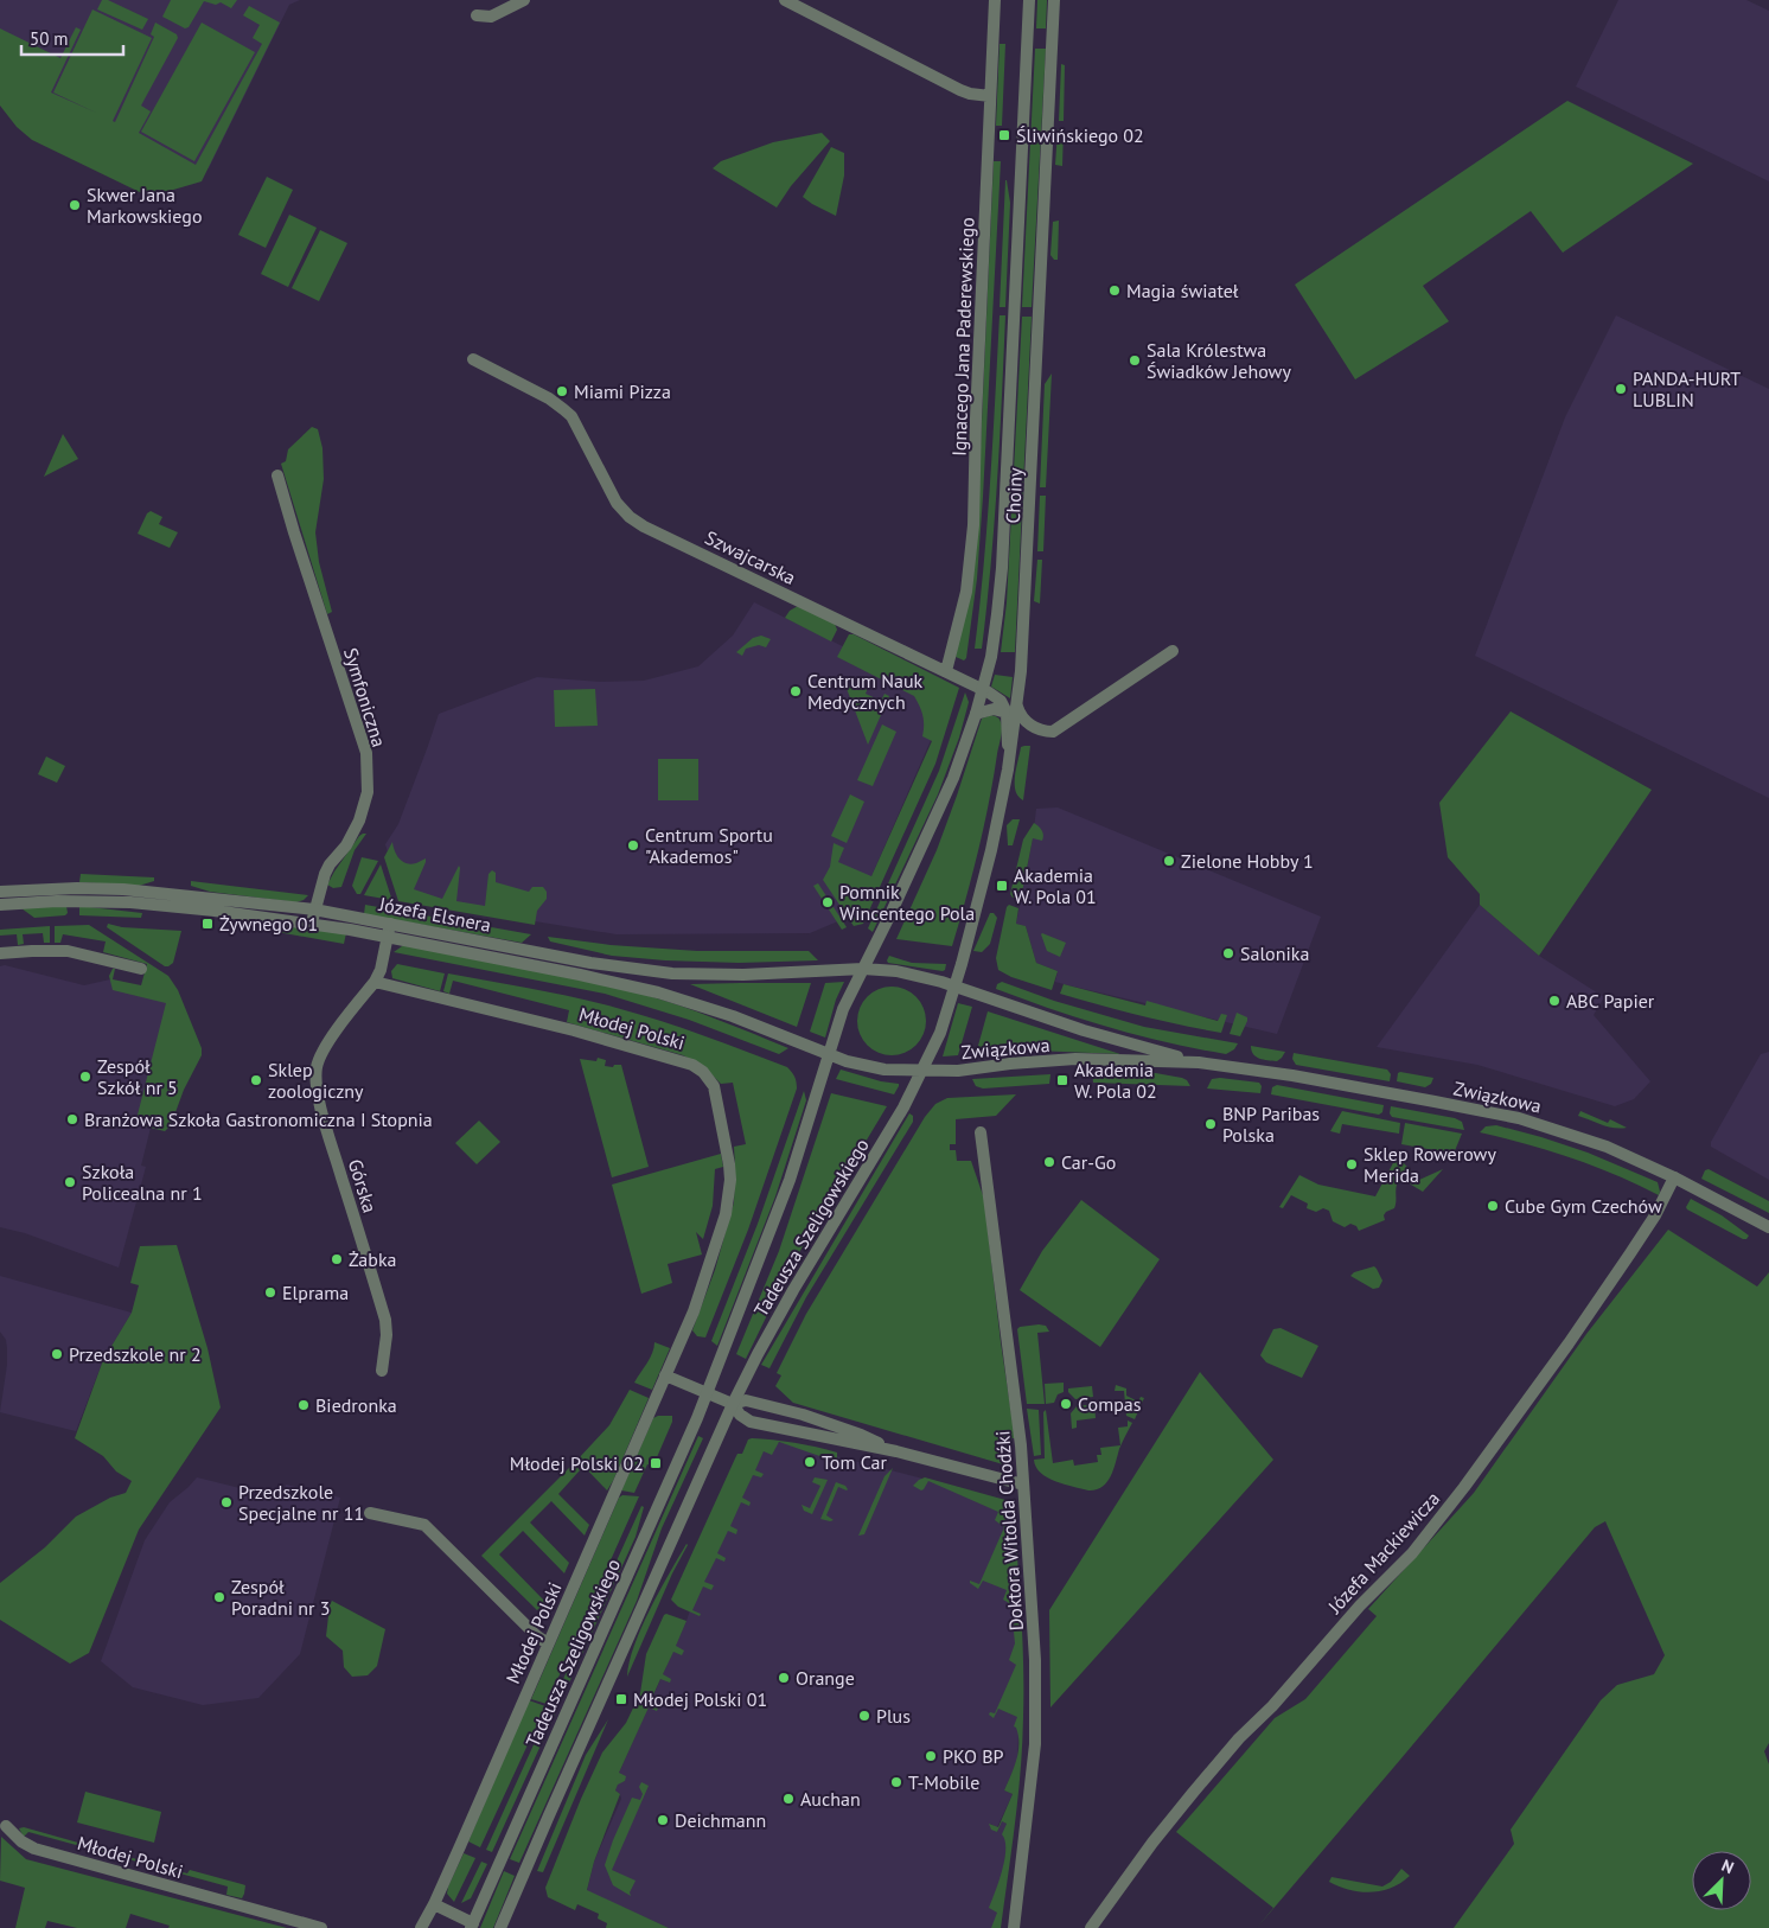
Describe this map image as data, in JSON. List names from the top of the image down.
{
  "streets": {
    "street": [
      "Ignacego Jana Paderewskiego",
      "Choiny",
      "Szwajcarska",
      "Symfoniczna",
      "Józefa Elsnera",
      "Młodej Polski",
      "Związkowa",
      "Górska",
      "Tadeusza Szeligowskiego",
      "Doktora Witolda Chodźki",
      "Józefa Mackiewicza"
    ]
  },
  "crossings": [
    ["Ignacego Jana Paderewskiego", "Szwajcarska"],
    ["Choiny", "Szwajcarska"],
    ["Choiny", "Józefa Elsnera"],
    ["Choiny", "Związkowa"],
    ["Choiny", "Tadeusza Szeligowskiego"],
    ["Symfoniczna", "Józefa Elsnera"],
    ["Józefa Elsnera", "Związkowa"],
    ["Józefa Elsnera", "Górska"],
    ["Józefa Elsnera", "Tadeusza Szeligowskiego"],
    ["Młodej Polski", "Górska"],
    ["Związkowa", "Tadeusza Szeligowskiego"],
    ["Związkowa", "Józefa Mackiewicza"]
  ],
  "places": {
    "transit": [
      "Śliwińskiego 02",
      "Akademia W. Pola 01",
      "Żywnego 01",
      "Akademia W. Pola 02",
      "Młodej Polski 02",
      "Młodej Polski 01"
    ],
    "other": [
      "Skwer Jana Markowskiego",
      "Magia świateł",
      "Sala Królestwa Świadków Jehowy",
      "PANDA-HURT LUBLIN",
      "Miami Pizza",
      "Centrum Nauk Medycznych",
      "Centrum Sportu \"Akademos\"",
      "Zielone Hobby 1",
      "Pomnik Wincentego Pola",
      "Salonika",
      "ABC Papier",
      "Zespół Szkół nr 5",
      "Sklep zoologiczny",
      "Branżowa Szkoła Gastronomiczna I Stopnia",
      "BNP Paribas Polska",
      "Car-Go",
      "Sklep Rowerowy Merida",
      "Szkoła Policealna nr 1",
      "Cube Gym Czechów",
      "Żabka",
      "Elprama",
      "Przedszkole nr 2",
      "Compas",
      "Biedronka",
      "Tom Car",
      "Przedszkole Specjalne nr 11",
      "Zespół Poradni nr 3",
      "Orange",
      "Plus",
      "PKO BP",
      "T-Mobile",
      "Auchan",
      "Deichmann"
    ]
  },
  "scale_bar": "50 m",
  "north": "top right"
}
